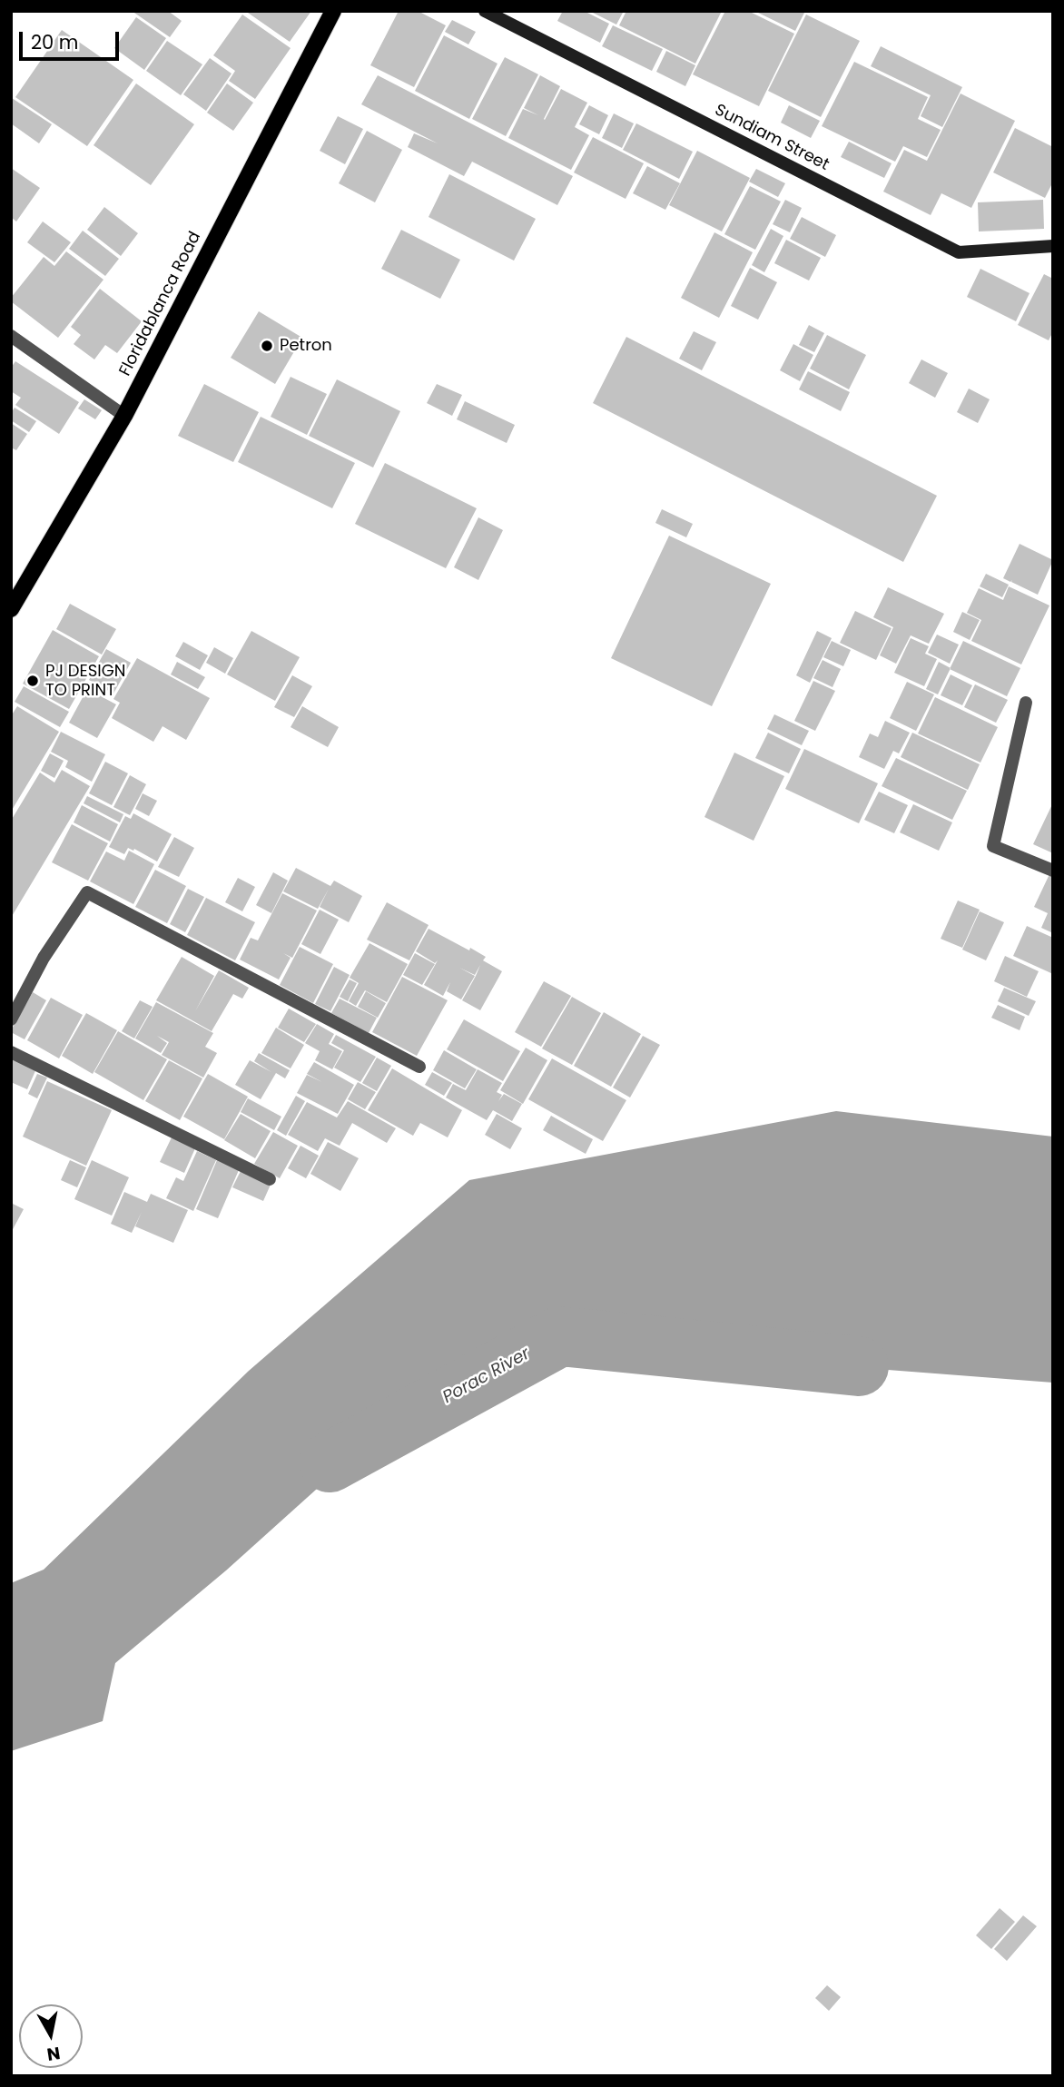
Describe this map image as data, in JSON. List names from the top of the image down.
{
  "streets": {
    "main road": ["Floridablanca Road"],
    "street": ["Sundiam Street"]
  },
  "water": ["Porac River"],
  "places": ["Petron", "PJ DESIGN TO PRINT"],
  "scale_bar": "20 m",
  "north": "bottom"
}
